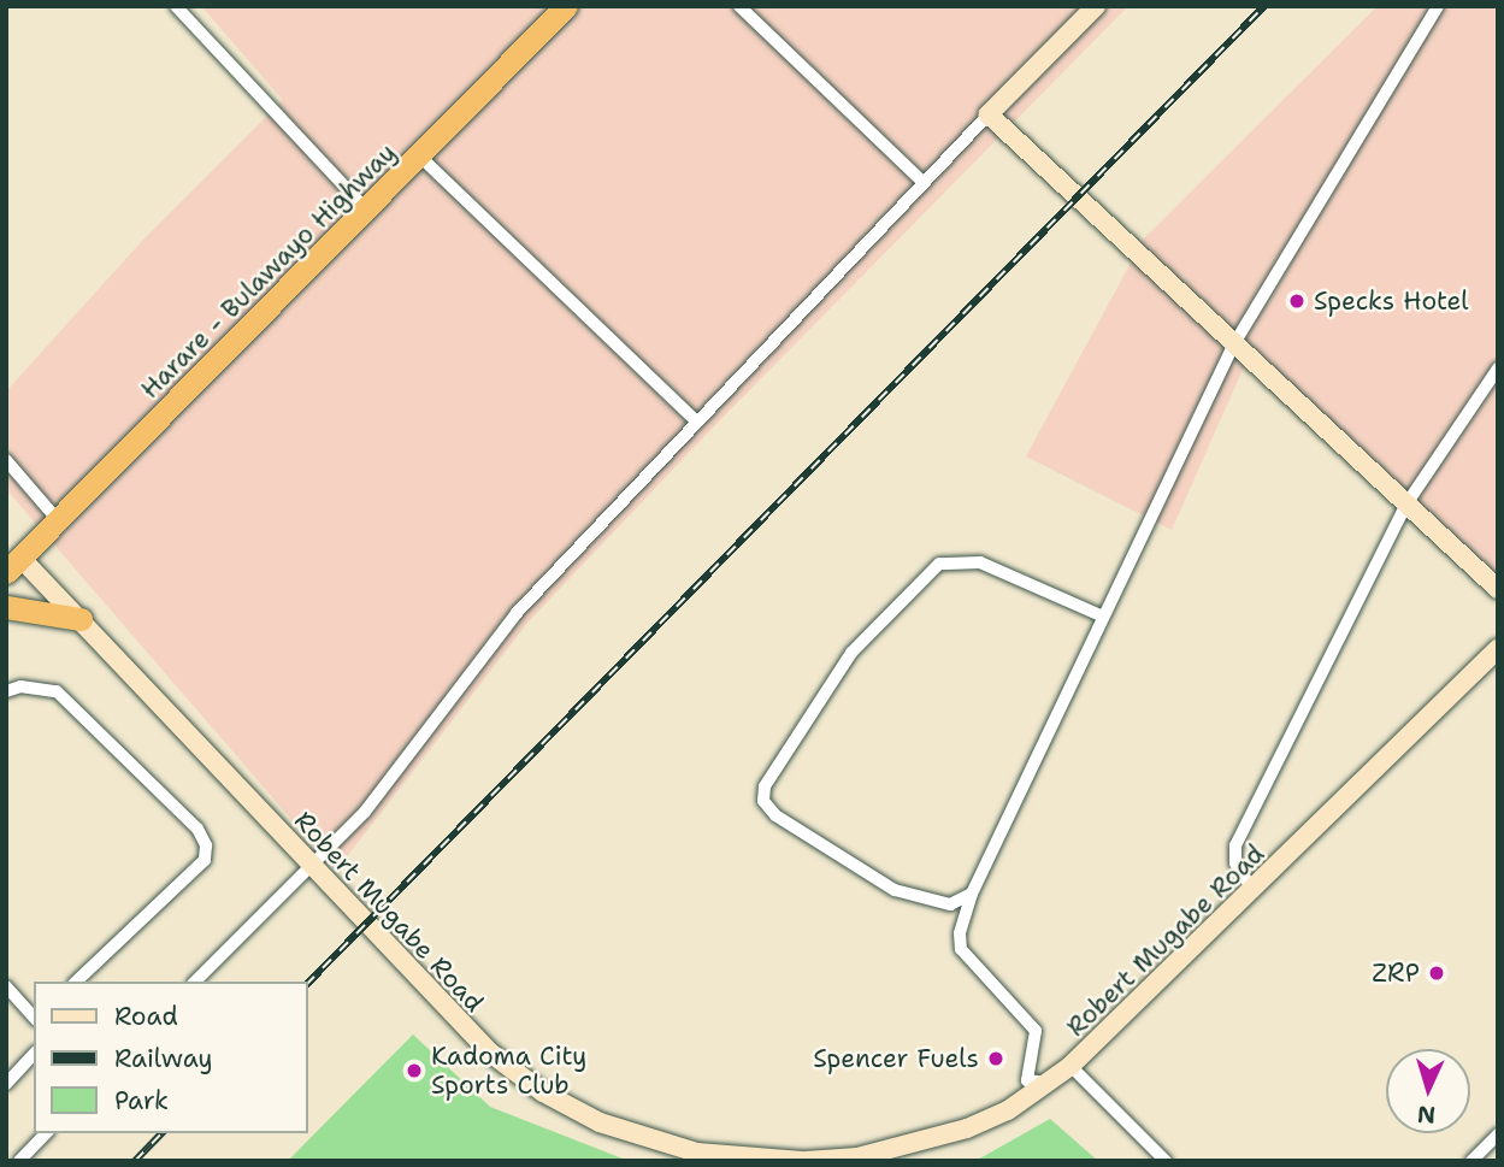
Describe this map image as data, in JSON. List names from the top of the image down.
{
  "streets": {
    "highway": ["Harare - Bulawayo Highway"],
    "street": ["Robert Mugabe Road"]
  },
  "crossings": [
    ["Harare - Bulawayo Highway", "Robert Mugabe Road"]
  ],
  "places": [
    "Specks Hotel",
    "ZRP",
    "Spencer Fuels",
    "Kadoma City Sports Club"
  ],
  "legend": ["Road", "Railway", "Park"],
  "north": "bottom"
}
